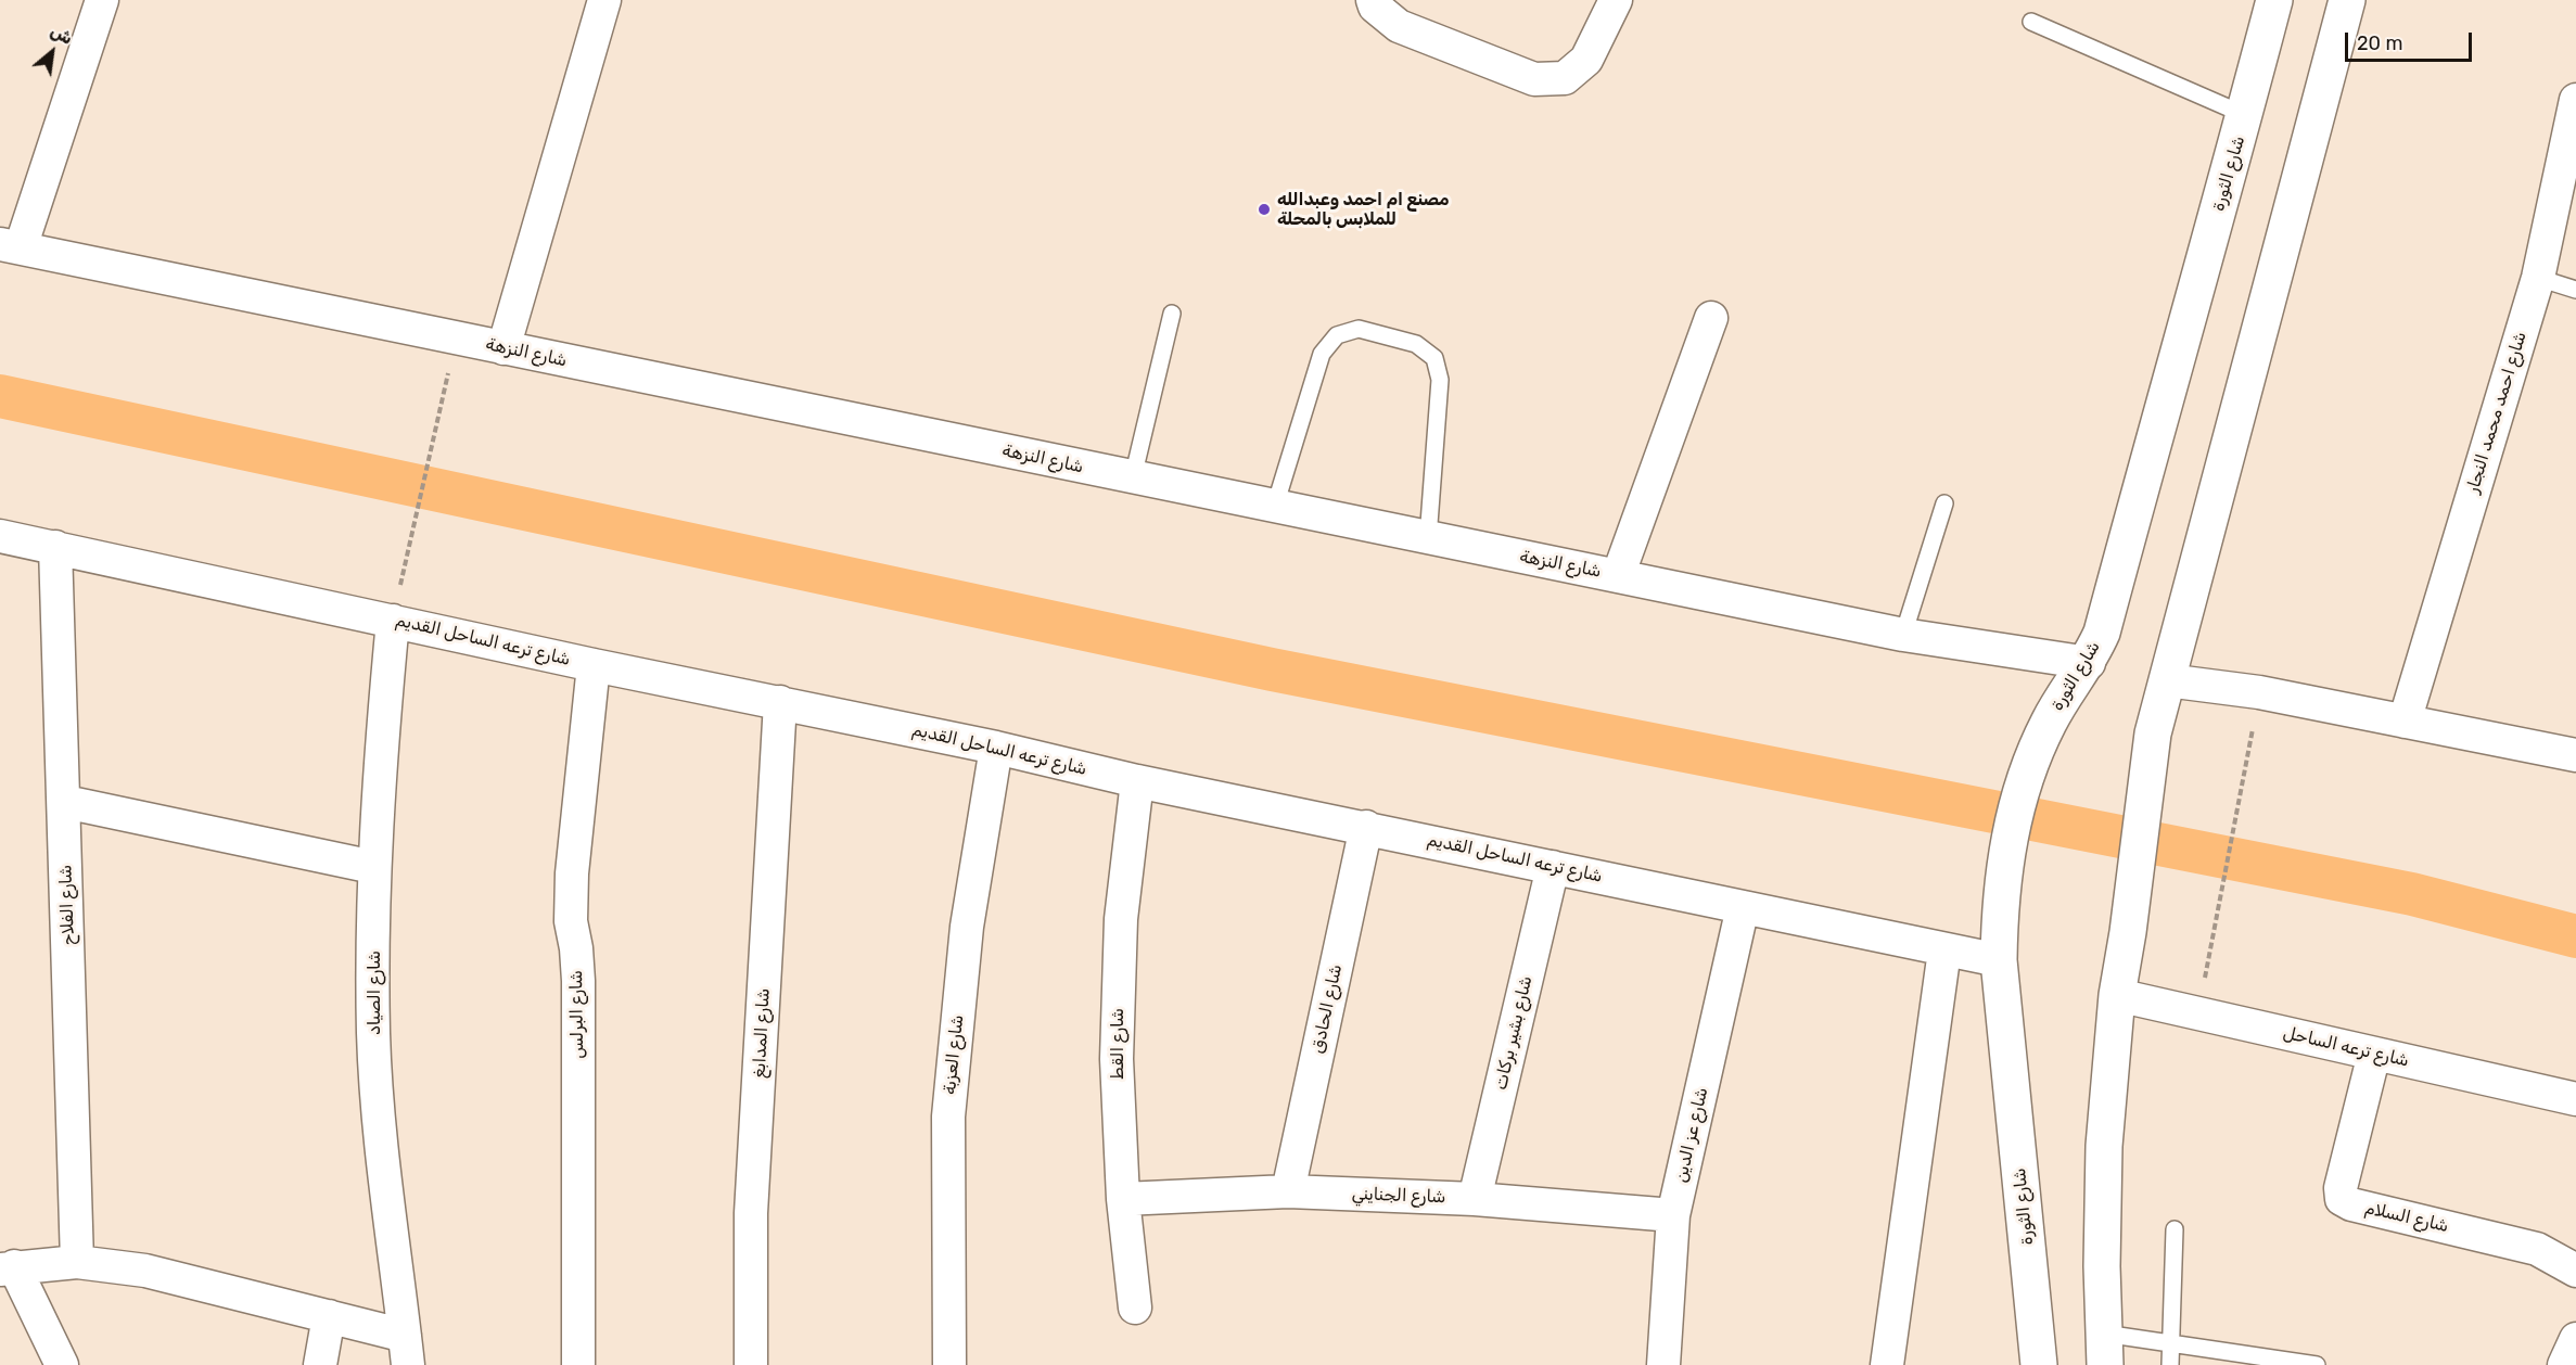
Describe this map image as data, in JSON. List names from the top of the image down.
{
  "streets": {
    "main road": ["شارع الثورة"],
    "street": [
      "شارع النزهة",
      "شارع احمد محمد النجار",
      "شارع ترعه الساحل القديم",
      "شارع الفلاح",
      "شارع الصياد",
      "شارع الحادق",
      "شارع البرلس",
      "شارع المدابغ",
      "شارع بشير بركات",
      "شارع القط",
      "شارع ترعه الساحل",
      "شارع العزبة",
      "شارع عز الدين",
      "شارع الجنايني",
      "شارع السلام"
    ]
  },
  "crossings": [
    ["شارع الثورة", "شارع النزهة"],
    ["شارع الثورة", "شارع ترعه الساحل القديم"],
    ["شارع ترعه الساحل القديم", "شارع الفلاح"],
    ["شارع ترعه الساحل القديم", "شارع الصياد"],
    ["شارع ترعه الساحل القديم", "شارع الحادق"],
    ["شارع ترعه الساحل القديم", "شارع البرلس"],
    ["شارع ترعه الساحل القديم", "شارع المدابغ"],
    ["شارع ترعه الساحل القديم", "شارع بشير بركات"],
    ["شارع ترعه الساحل القديم", "شارع القط"],
    ["شارع ترعه الساحل القديم", "شارع العزبة"],
    ["شارع ترعه الساحل القديم", "شارع عز الدين"],
    ["شارع الحادق", "شارع الجنايني"],
    ["شارع بشير بركات", "شارع الجنايني"],
    ["شارع القط", "شارع الجنايني"],
    ["شارع ترعه الساحل", "شارع السلام"],
    ["شارع عز الدين", "شارع الجنايني"]
  ],
  "places": ["مصنع ام احمد وعبدالله للملابس بالمحلة"],
  "scale_bar": "20 m",
  "north": "top right"
}
